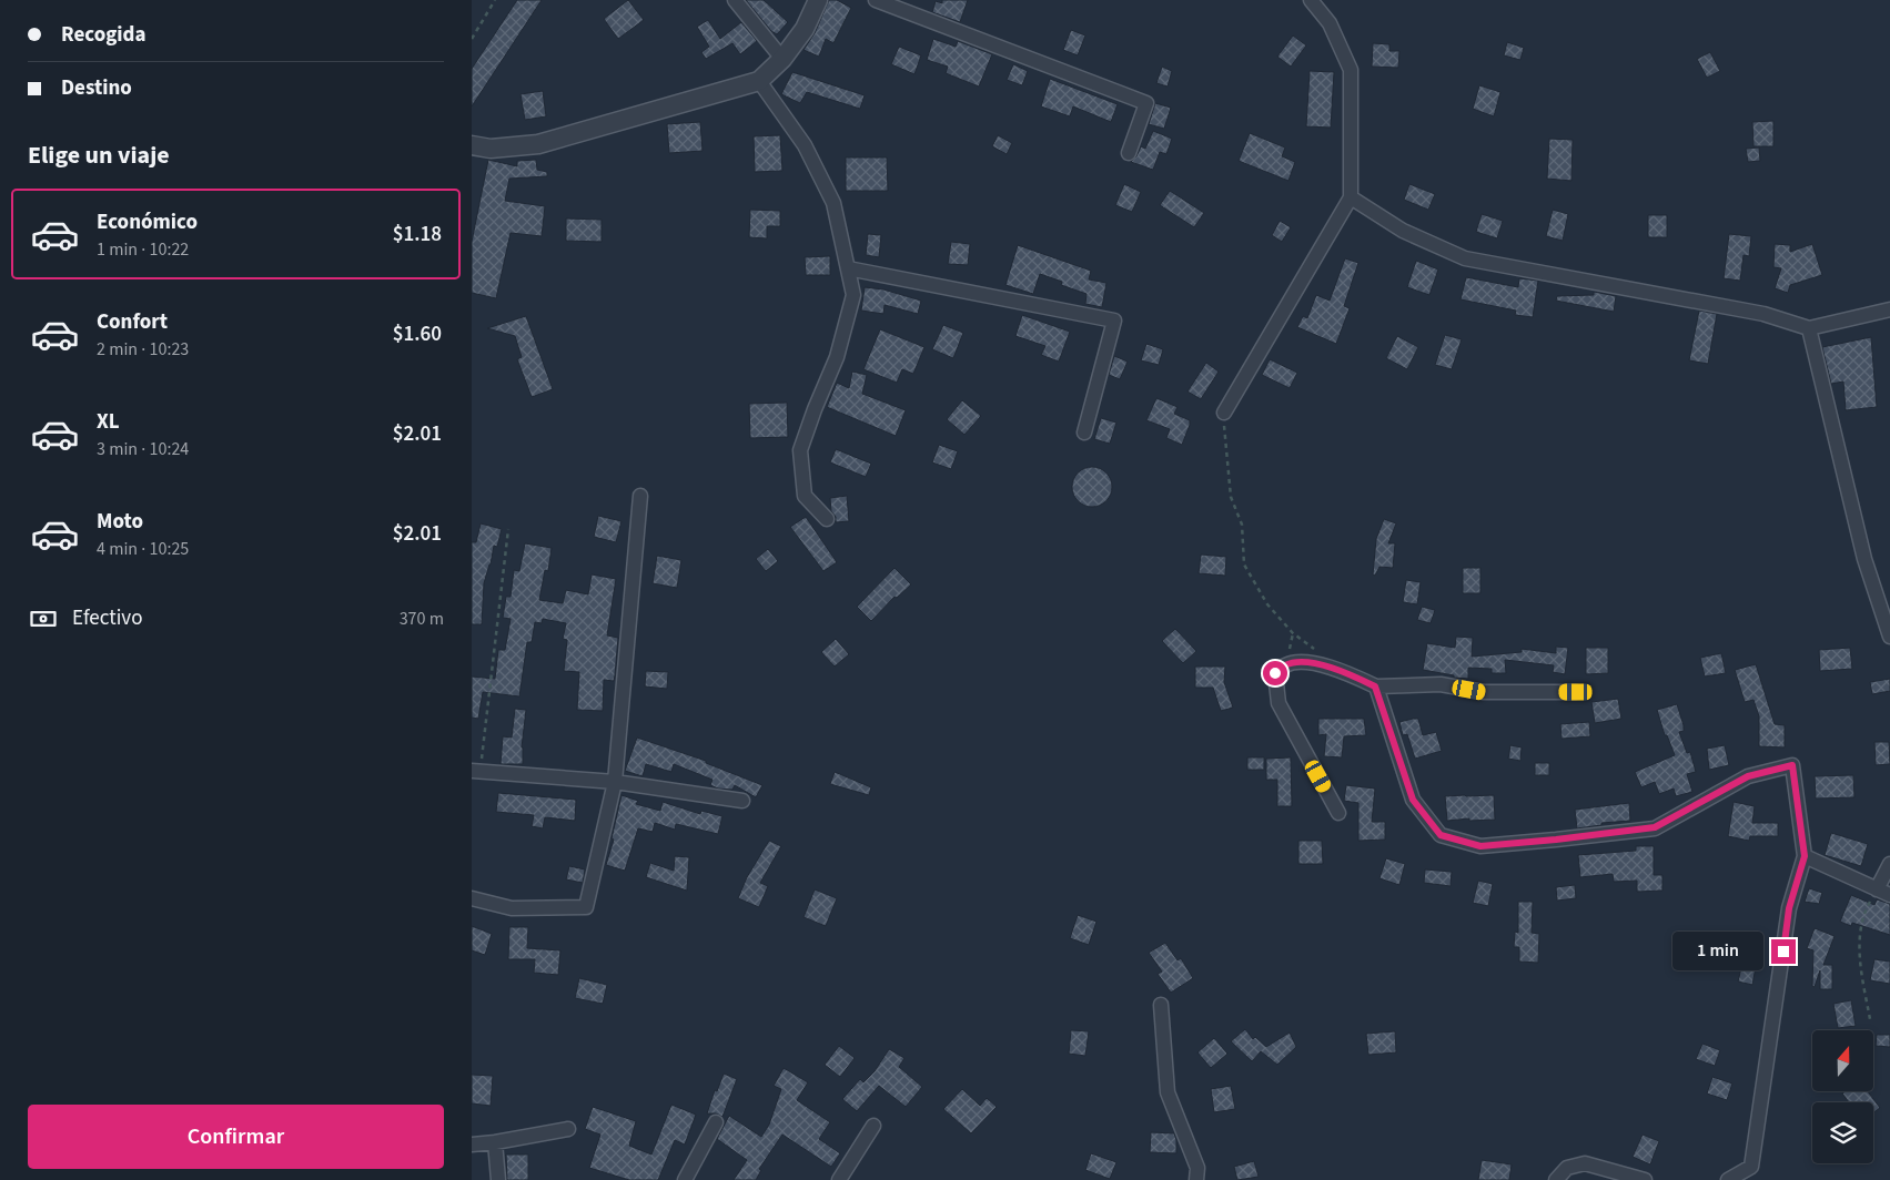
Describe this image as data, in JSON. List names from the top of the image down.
{
  "north": "top",
  "page": {
    "banner": ["Recogida", "Destino"],
    "heading": "Elige un viaje",
    "list": [
      {
        "name": "Económico",
        "note": "1 min · 10:22",
        "value": "$1.18"
      },
      {
        "name": "Confort",
        "note": "2 min · 10:23",
        "value": "$1.60"
      },
      {
        "name": "XL",
        "note": "3 min · 10:24",
        "value": "$2.01"
      },
      {
        "name": "Moto",
        "note": "4 min · 10:25",
        "value": "$2.01"
      }
    ],
    "pay": ["Efectivo", "370 m"],
    "bubble": "1 min",
    "buttons": "Confirmar"
  }
}
